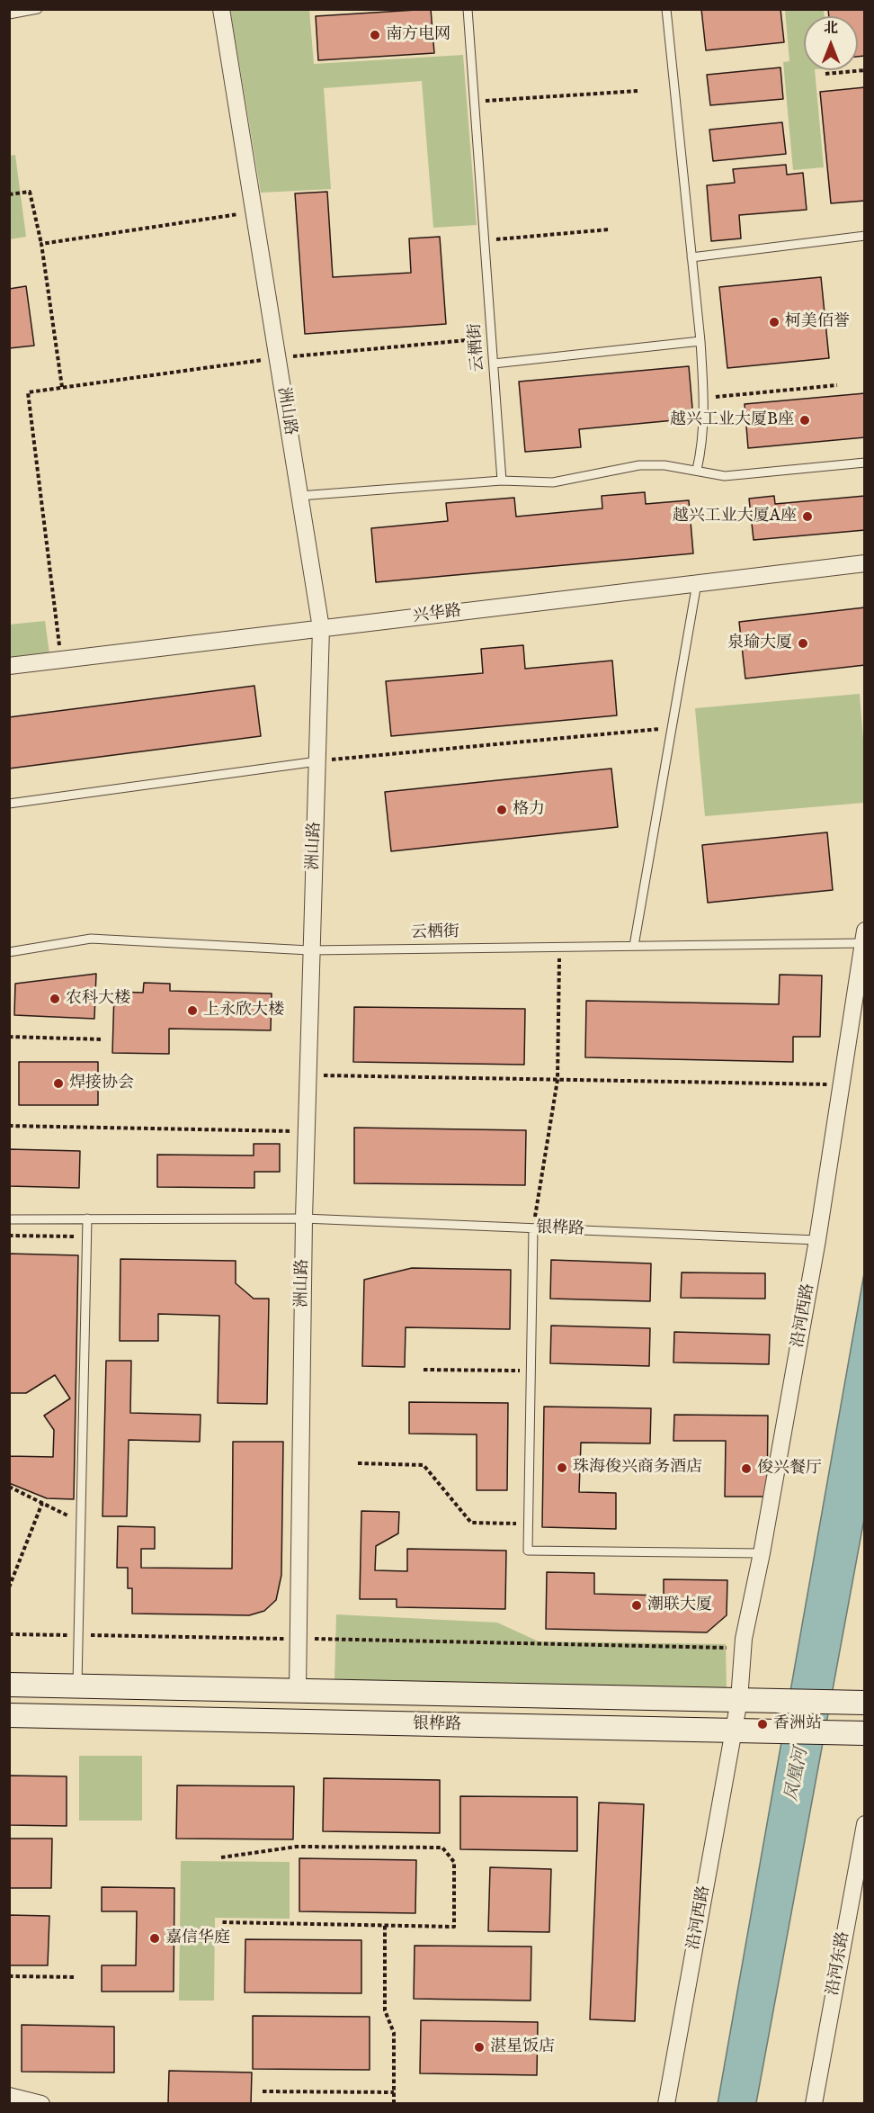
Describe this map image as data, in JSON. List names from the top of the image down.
{
  "streets": {
    "main road": ["银桦路"],
    "street": [
      "洲山路",
      "兴华路",
      "沿河西路",
      "沿河东路"
    ],
    "lane": ["云栖街"]
  },
  "crossings": [
    ["云栖街", "洲山路"],
    ["云栖街", "沿河西路"],
    ["洲山路", "兴华路"],
    ["洲山路", "银桦路"],
    ["银桦路", "沿河西路"]
  ],
  "water": ["凤凰河"],
  "places": [
    "南方电网",
    "柯美佰誉",
    "越兴工业大厦B座",
    "越兴工业大厦A座",
    "泉瑜大厦",
    "格力",
    "农科大楼",
    "上永欣大楼",
    "焊接协会",
    "珠海俊兴商务酒店",
    "俊兴餐厅",
    "潮联大厦",
    "香洲站",
    "嘉信华庭",
    "湛星饭店"
  ],
  "north": "top"
}
